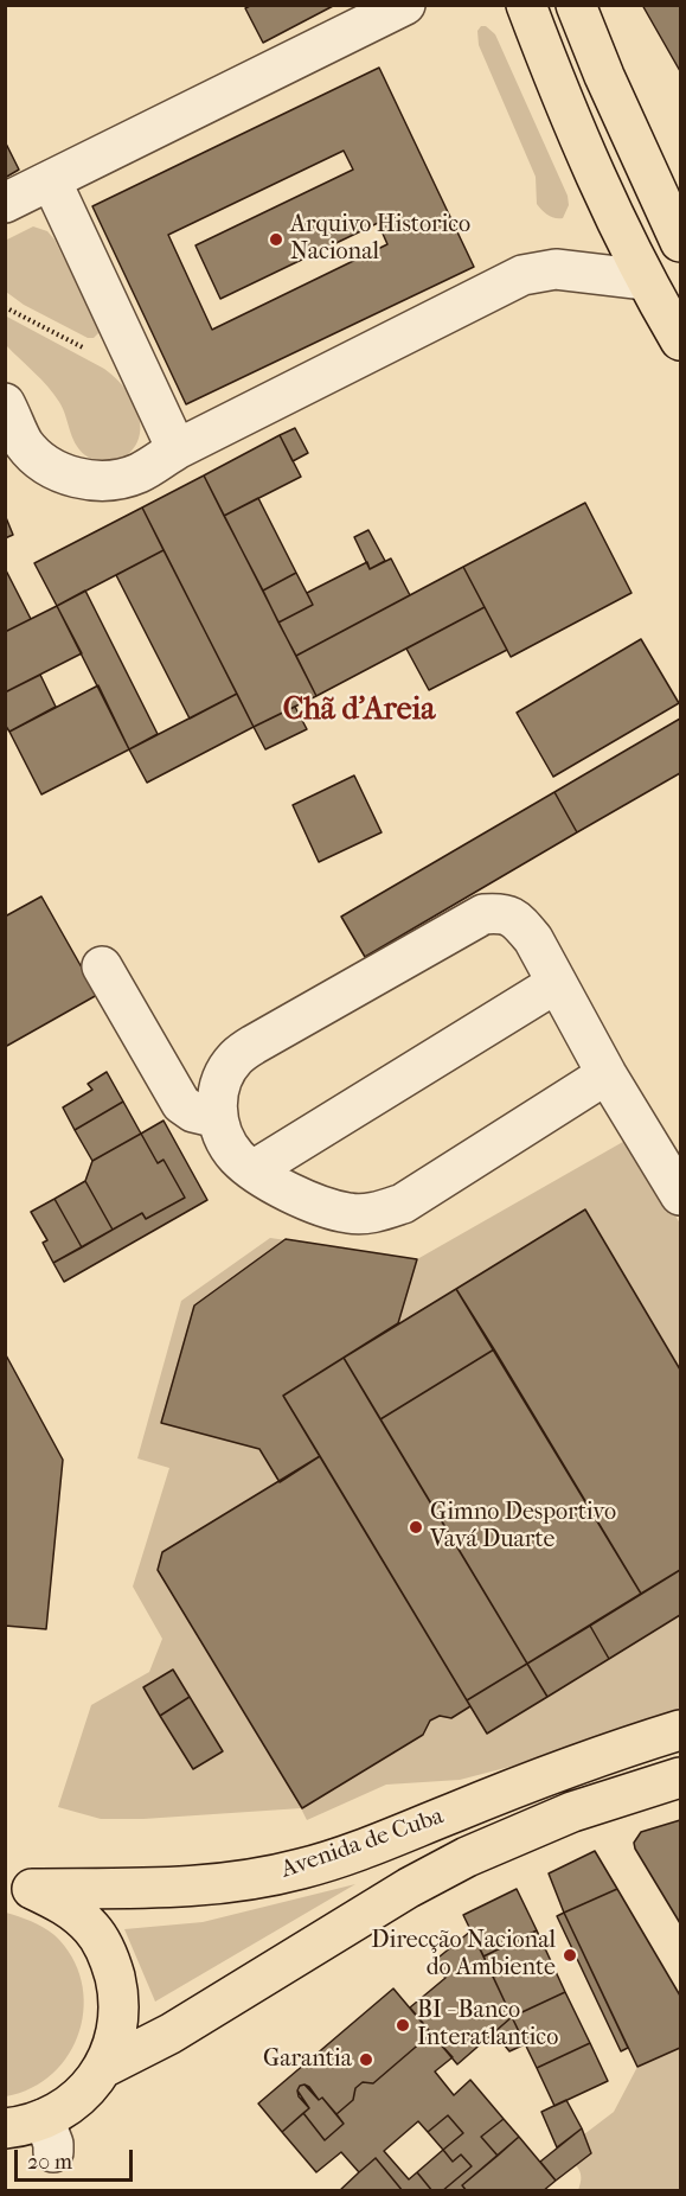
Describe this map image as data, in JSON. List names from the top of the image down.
{
  "streets": {
    "main road": ["Avenida de Cuba"]
  },
  "districts": ["Chã d’Areia"],
  "places": [
    "Arquivo Historico Nacional",
    "Gimno Desportivo Vavá Duarte",
    "Direcção Nacional do Ambiente",
    "BI - Banco Interatlantico",
    "Garantia"
  ],
  "scale_bar": "20 m"
}
